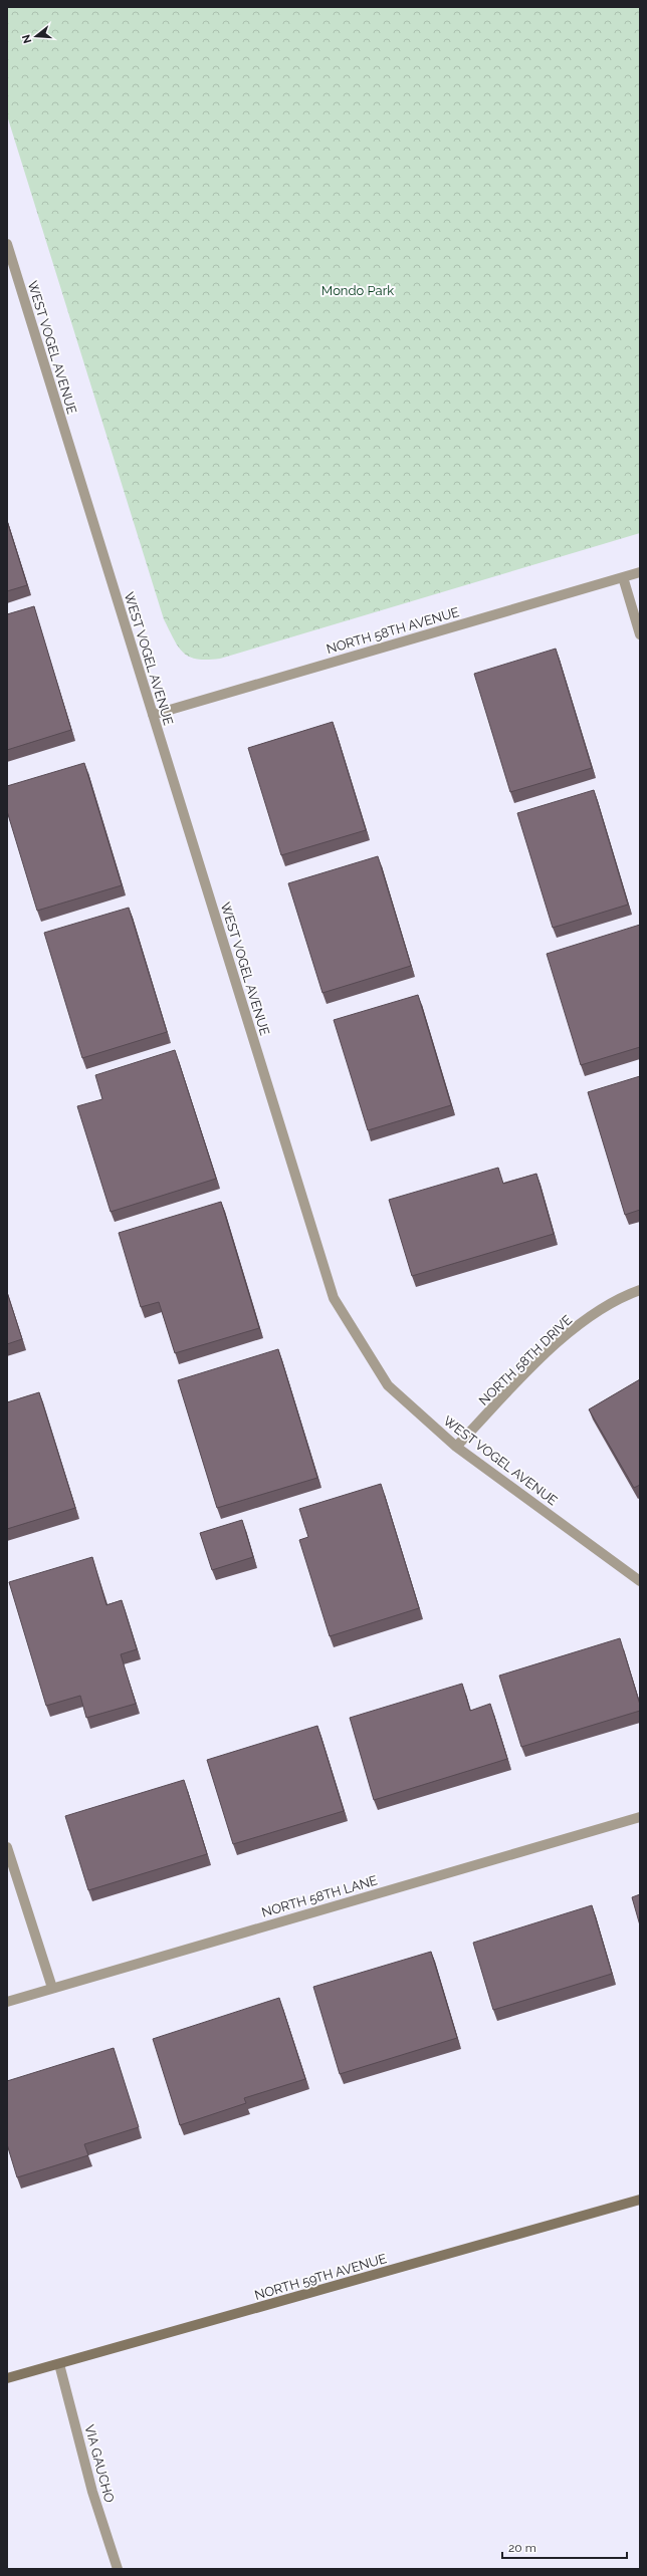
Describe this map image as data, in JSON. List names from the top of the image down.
{
  "streets": {
    "main road": ["NORTH 59TH AVENUE"],
    "street": [
      "WEST VOGEL AVENUE",
      "NORTH 58TH AVENUE",
      "NORTH 58TH DRIVE",
      "NORTH 58TH LANE",
      "VIA GAUCHO"
    ]
  },
  "crossings": [
    ["WEST VOGEL AVENUE", "NORTH 58TH AVENUE"],
    ["WEST VOGEL AVENUE", "NORTH 58TH DRIVE"],
    ["NORTH 59TH AVENUE", "VIA GAUCHO"]
  ],
  "parks": ["Mondo Park"],
  "scale_bar": "20 m",
  "north": "left"
}
